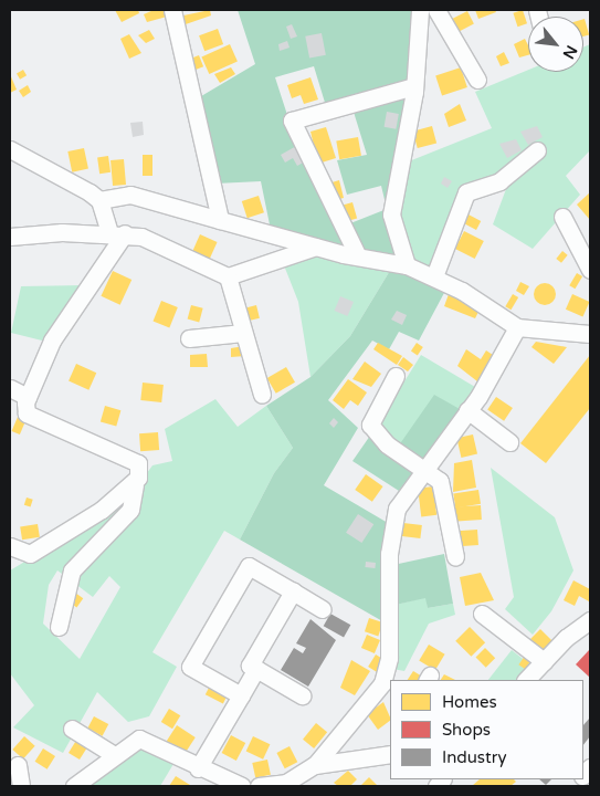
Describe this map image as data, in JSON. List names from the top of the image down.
{
  "legend": ["Homes", "Shops", "Industry"],
  "north": "bottom right"
}
